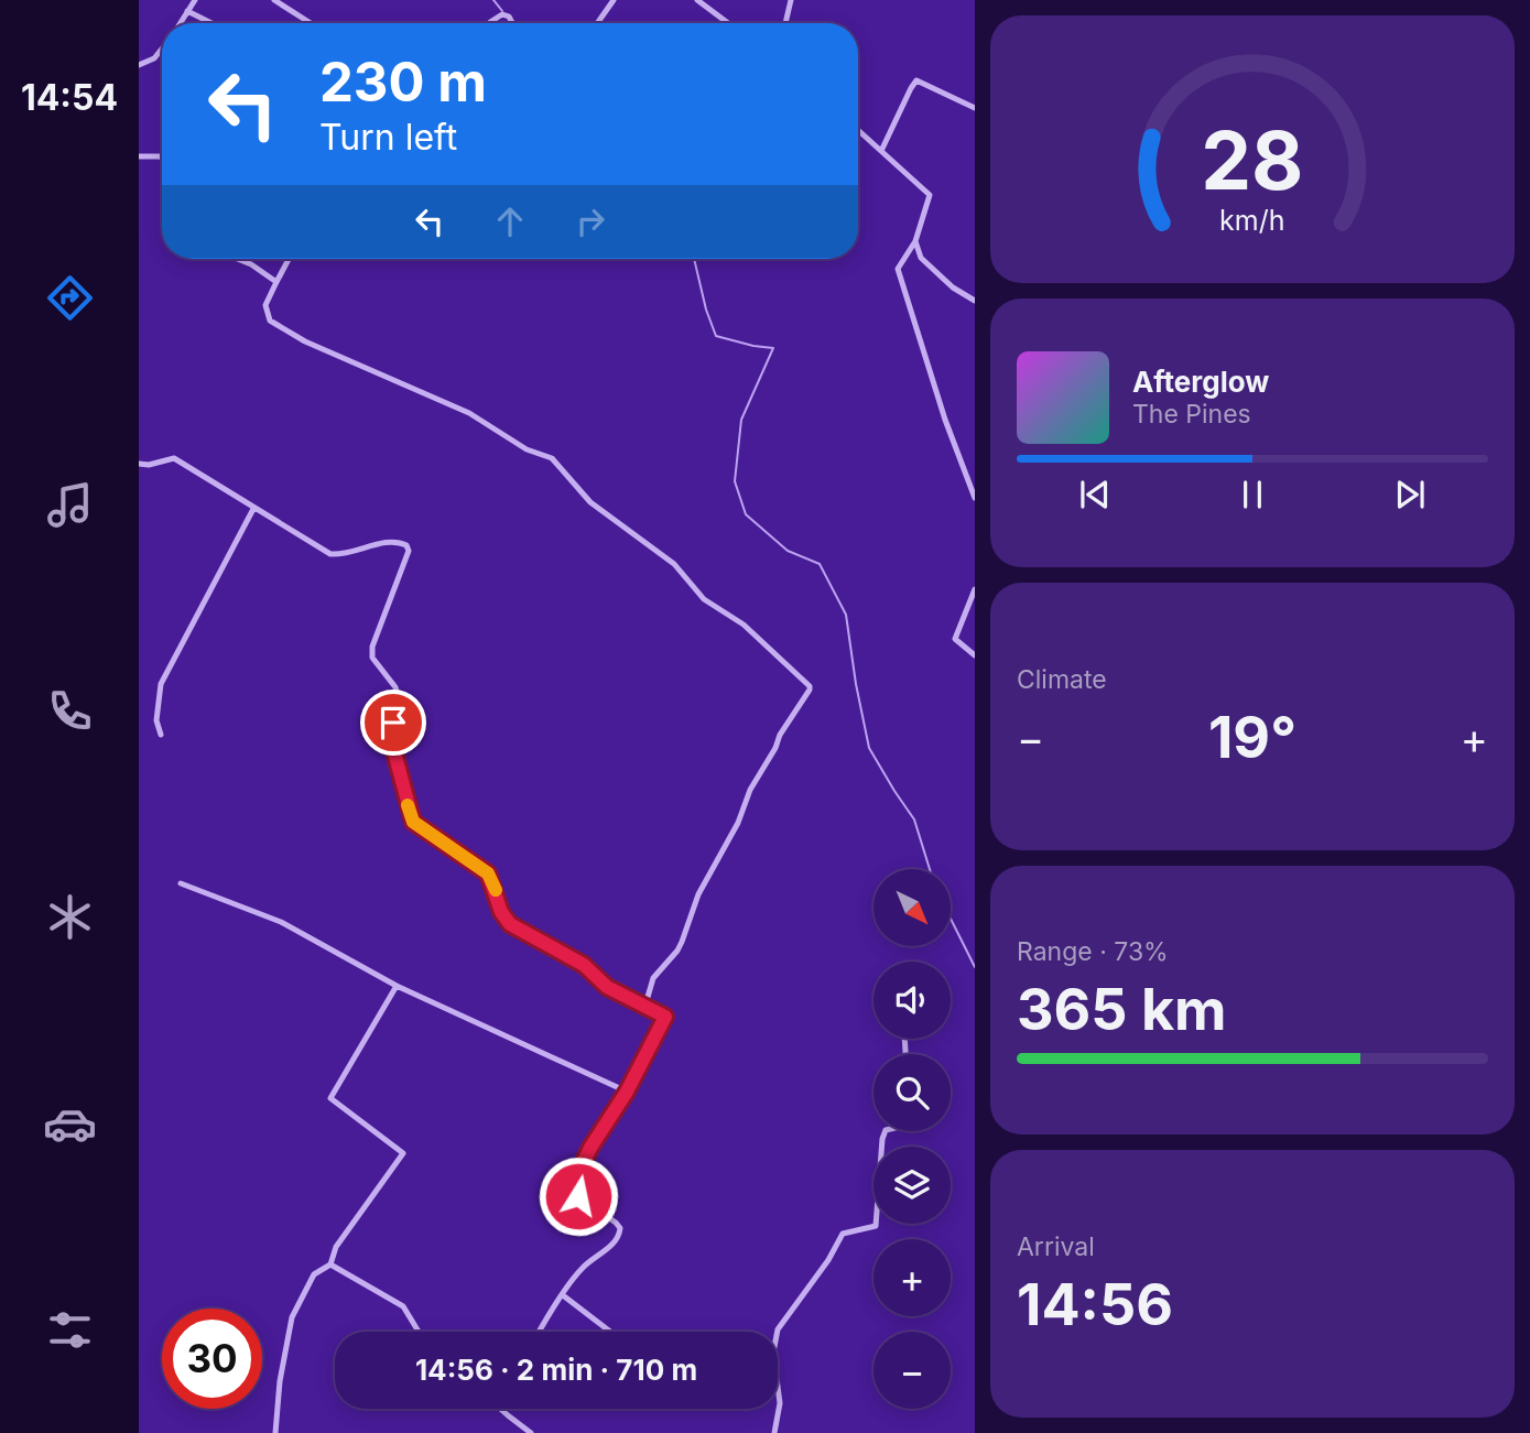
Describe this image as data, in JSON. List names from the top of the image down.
{
  "north": "bottom right",
  "page": {
    "tabs": "14:54",
    "turn": ["230 m", "Turn left"],
    "song": ["Afterglow", "The Pines"],
    "tile": [
      "Climate",
      ["Range · 73%", "365 km"],
      ["Arrival", "14:56"]
    ],
    "heat": ["−", "19°", "+"],
    "map_buttons": ["+", "−"],
    "limit": "30",
    "trip": "14:56 · 2 min · 710 m",
    "gauge": ["28", "km/h"]
  }
}
